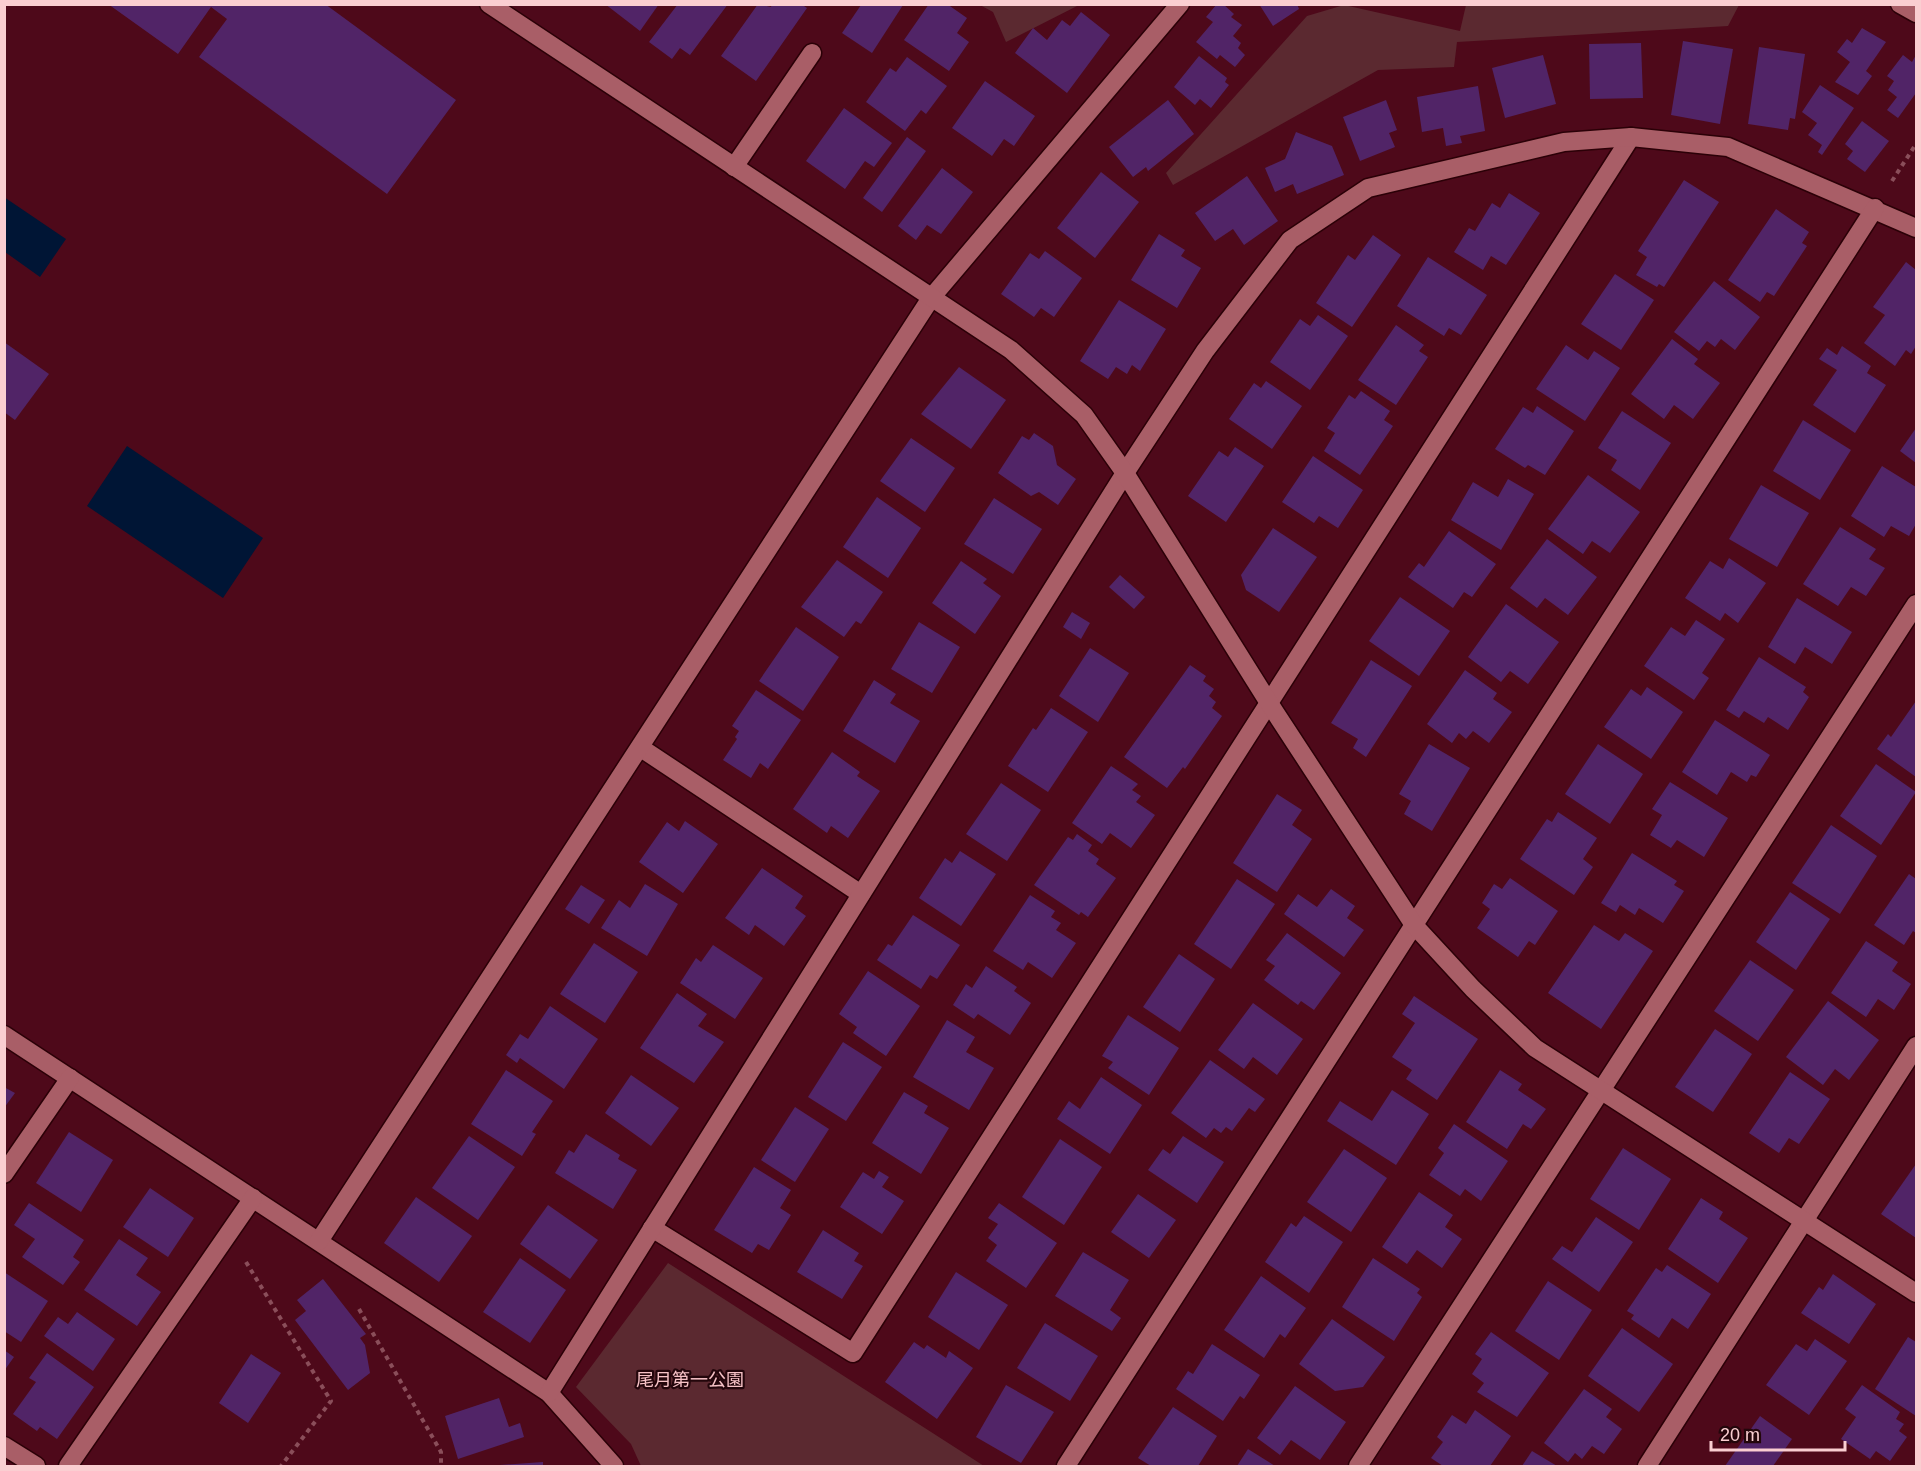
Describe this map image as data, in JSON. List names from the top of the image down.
{
  "parks": ["尾月第一公園"],
  "scale_bar": "20 m"
}
